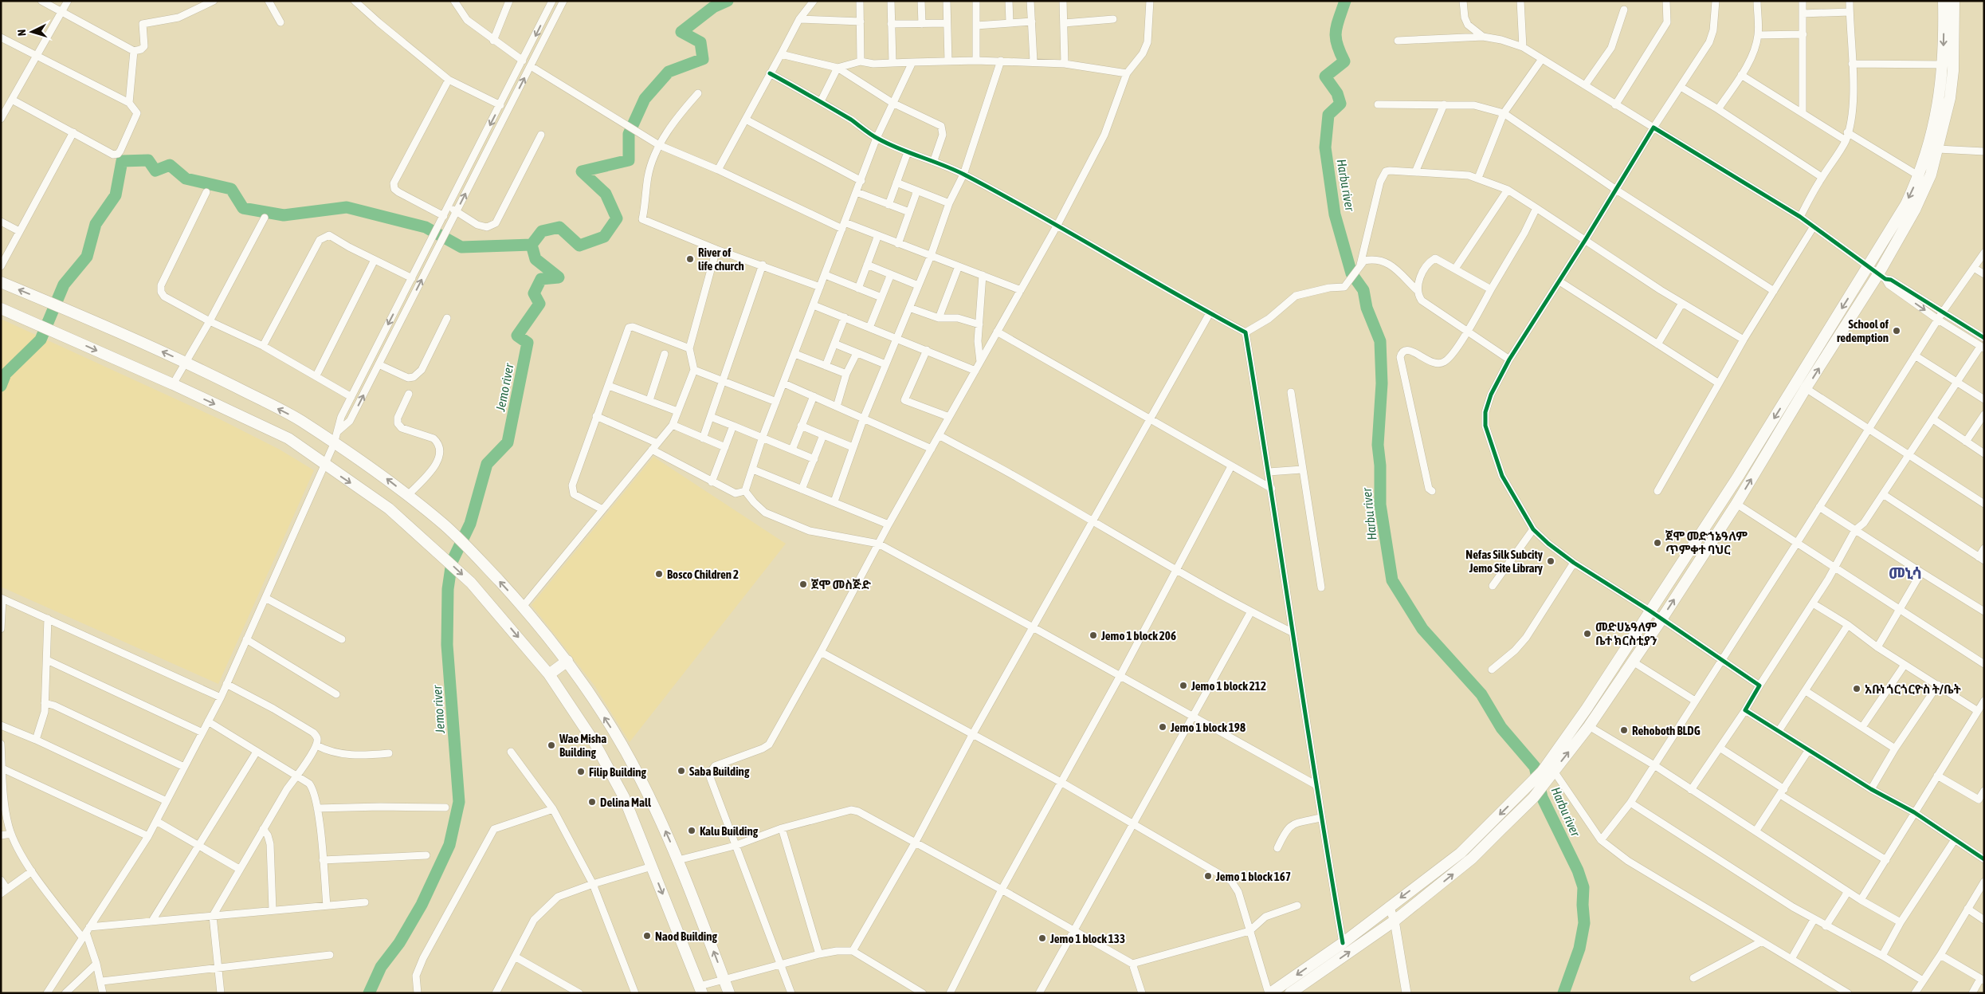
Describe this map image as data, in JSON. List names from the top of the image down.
{
  "districts": ["መኒሳ"],
  "water": ["Harbu river", "Jemo river"],
  "places": [
    "River of life church",
    "School of redemption",
    "ጀሞ መድኀኔዓለም ጥምቀተ ባህር",
    "Nefas Silk Subcity Jemo Site Library",
    "Bosco Children 2",
    "ጀሞ መስጅድ",
    "መድሀኔዓለም ቤተ ክርስቲያን",
    "Jemo 1 block 206",
    "Jemo 1 block 212",
    "አቡነ ጎርጎርዮስ ት/ቤት",
    "Jemo 1 block 198",
    "Rehoboth BLDG",
    "Wae Misha Building",
    "Saba Building",
    "Filip Building",
    "Delina Mall",
    "Kalu Building",
    "Jemo 1 block 167",
    "Naod Building",
    "Jemo 1 block 133"
  ],
  "north": "left"
}
